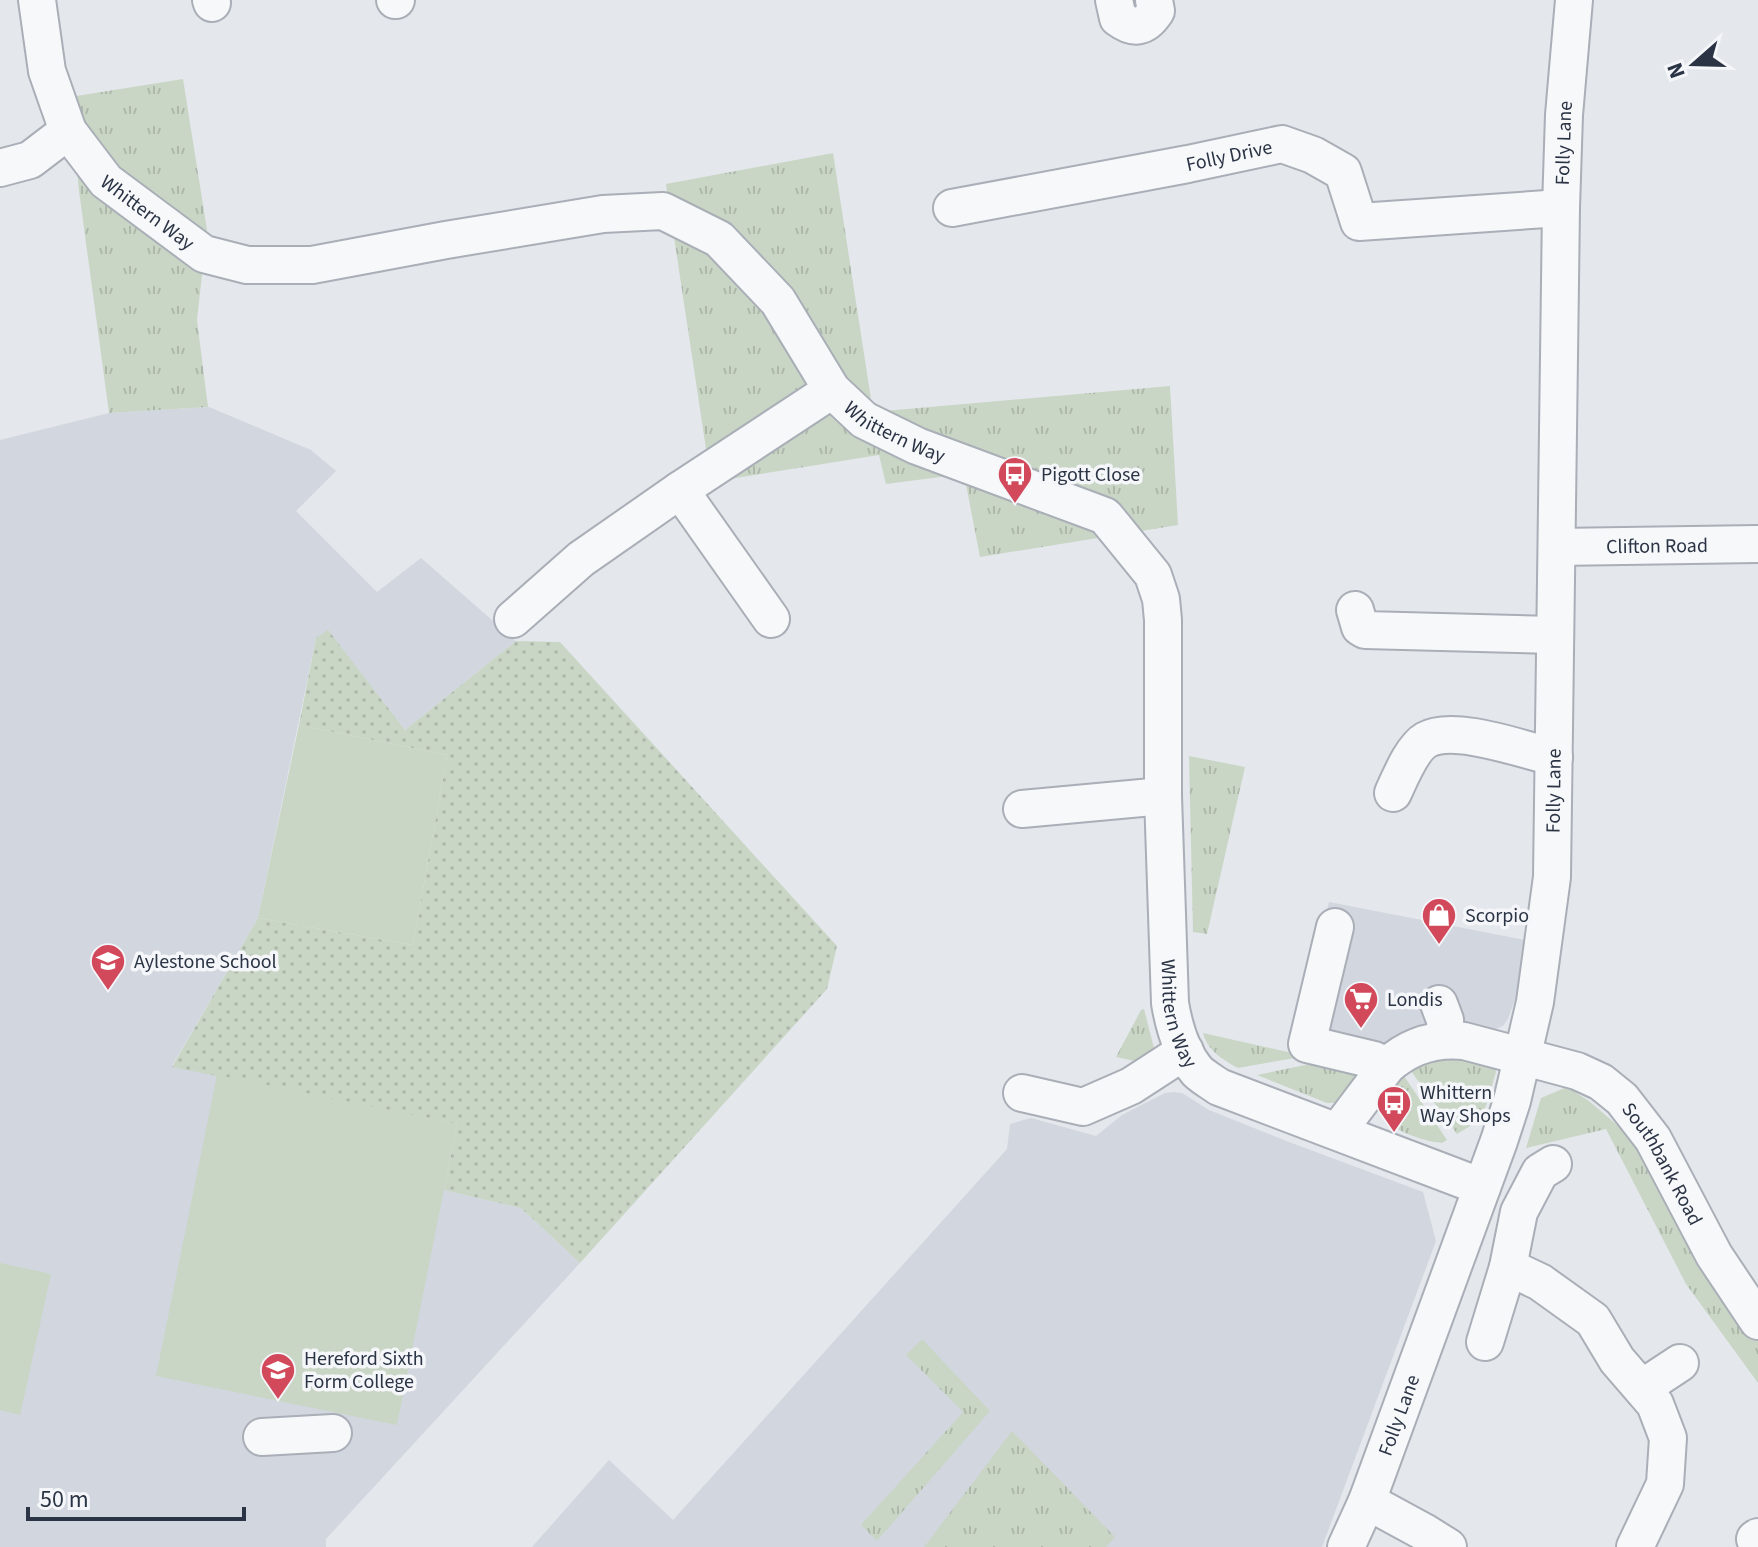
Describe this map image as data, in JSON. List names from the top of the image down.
{
  "streets": {
    "street": [
      "Folly Lane",
      "Folly Drive",
      "Whittern Way",
      "Clifton Road",
      "Southbank Road"
    ]
  },
  "crossings": [
    ["Folly Lane", "Folly Drive"],
    ["Folly Lane", "Whittern Way"],
    ["Folly Lane", "Clifton Road"],
    ["Folly Lane", "Southbank Road"]
  ],
  "places": {
    "bus stop": ["Pigott Close", "Whittern Way Shops"],
    "shop": ["Scorpio"],
    "school or university": ["Aylestone School", "Hereford Sixth Form College"],
    "supermarket": ["Londis"]
  },
  "scale_bar": "50 m",
  "north": "left"
}
